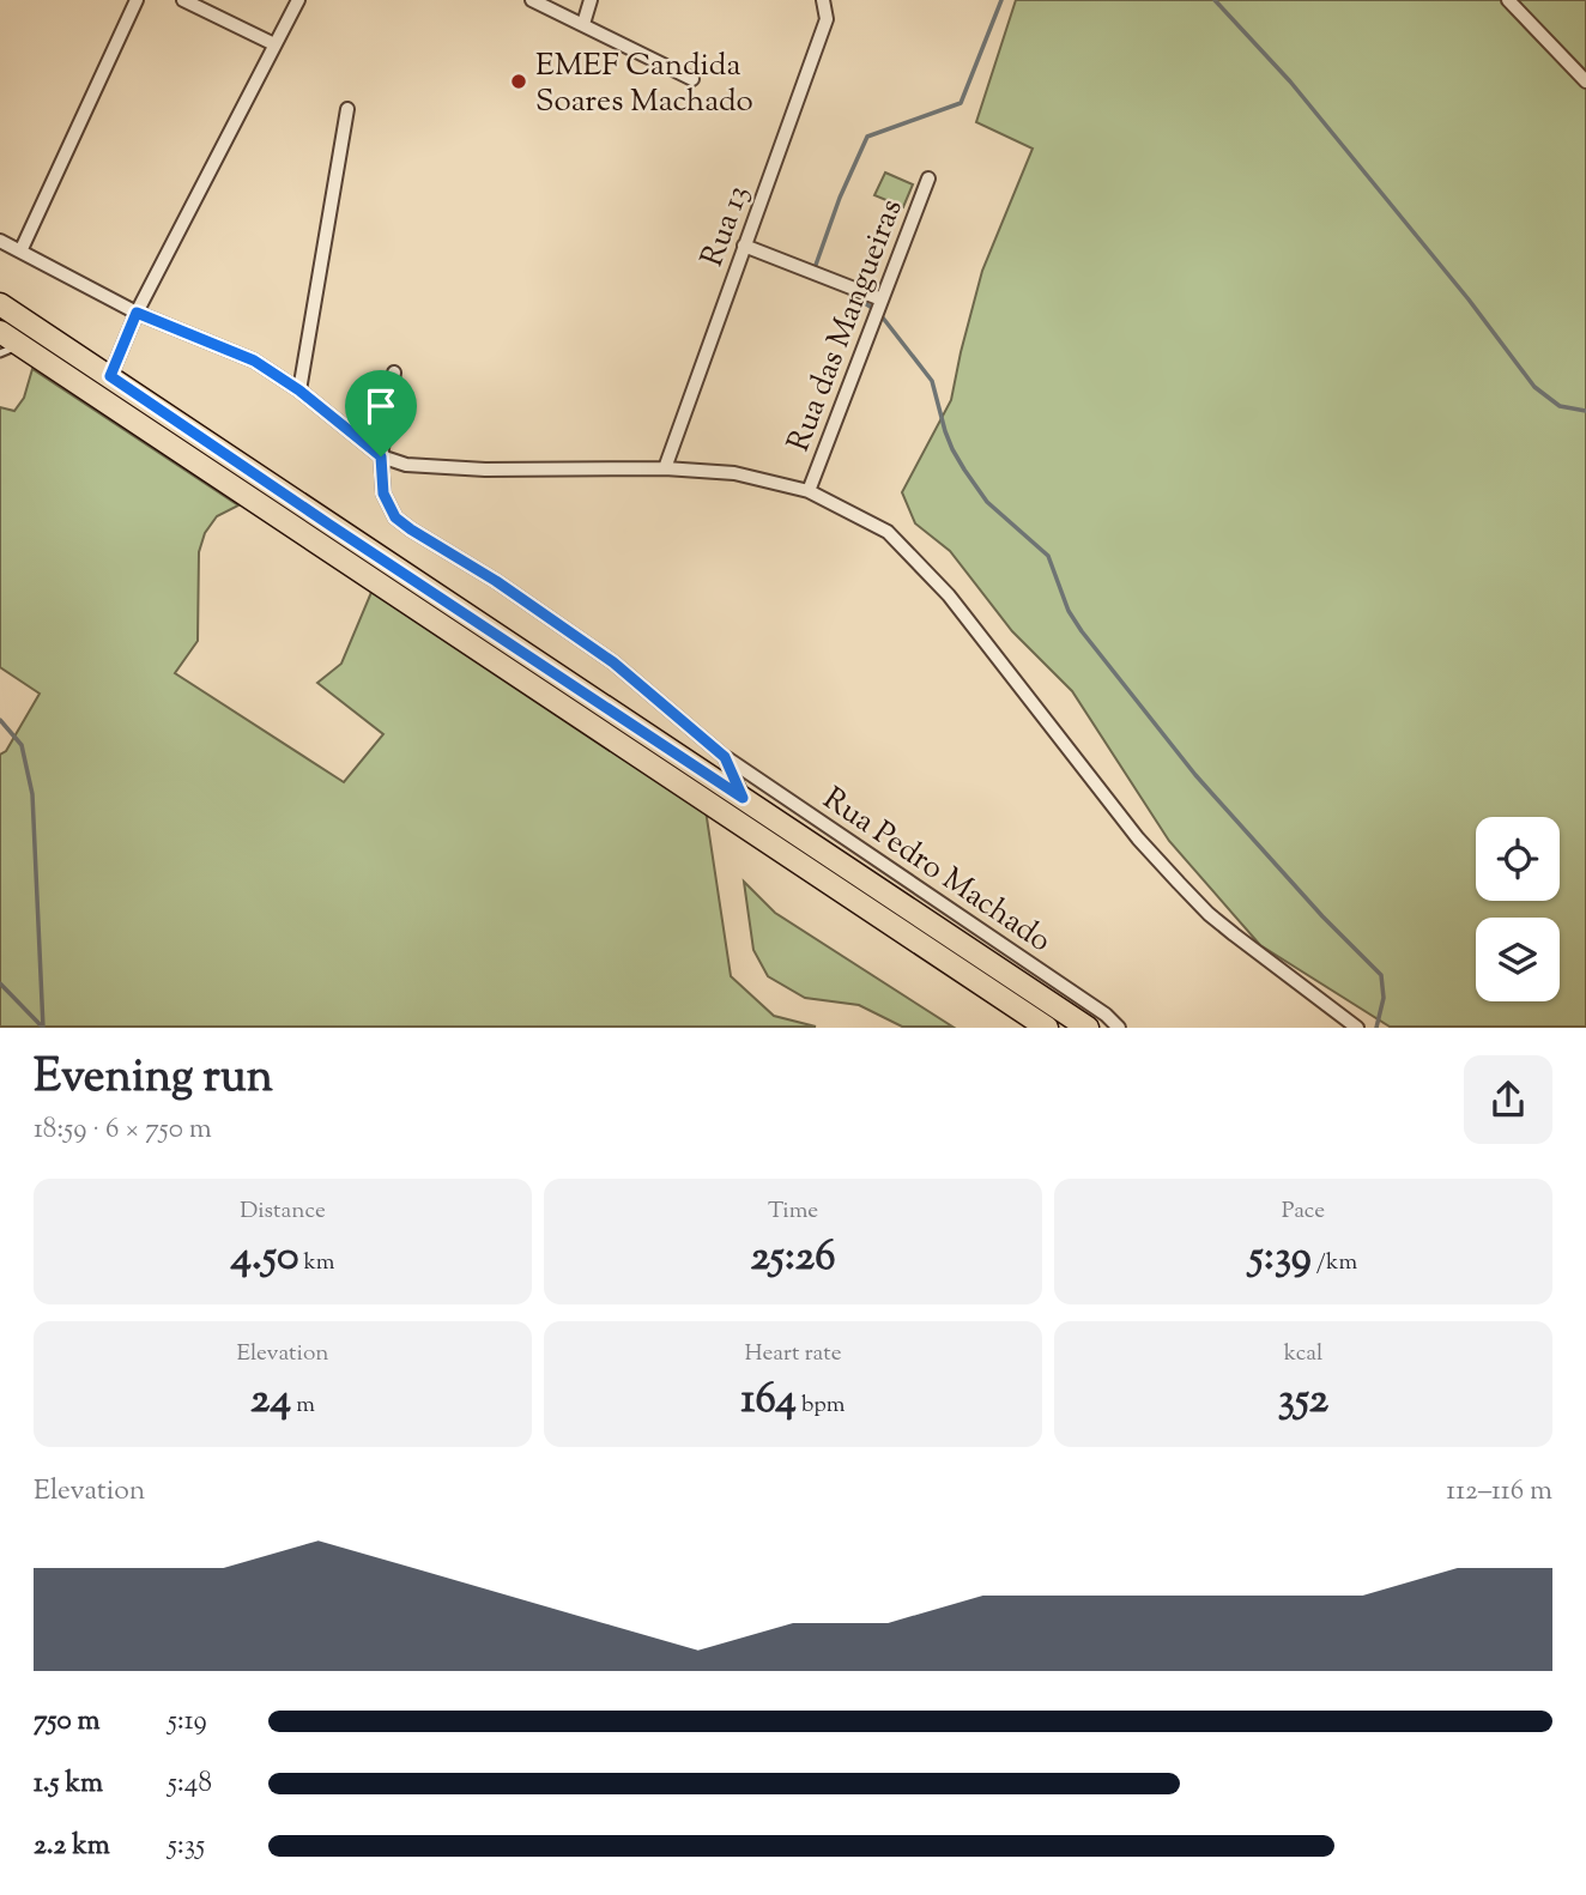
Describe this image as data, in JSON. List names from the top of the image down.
{
  "streets": {
    "street": ["Rua 13", "Rua das Mangueiras", "Rua Pedro Machado"]
  },
  "places": ["EMEF Candida Soares Machado"],
  "page": {
    "heading": ["Evening run", "18:59 · 6 × 750 m"],
    "stats": [
      ["Distance", "4.50 km"],
      ["Time", "25:26"],
      ["Pace", "5:39 /km"],
      ["Elevation", "24 m"],
      ["Heart rate", "164 bpm"],
      ["kcal", "352"]
    ],
    "chart": ["Elevation", "112–116 m"],
    "list": [
      {
        "name": "750 m",
        "note": "5:19"
      },
      {
        "name": "1.5 km",
        "note": "5:48"
      },
      {
        "name": "2.2 km",
        "note": "5:35"
      }
    ]
  }
}
